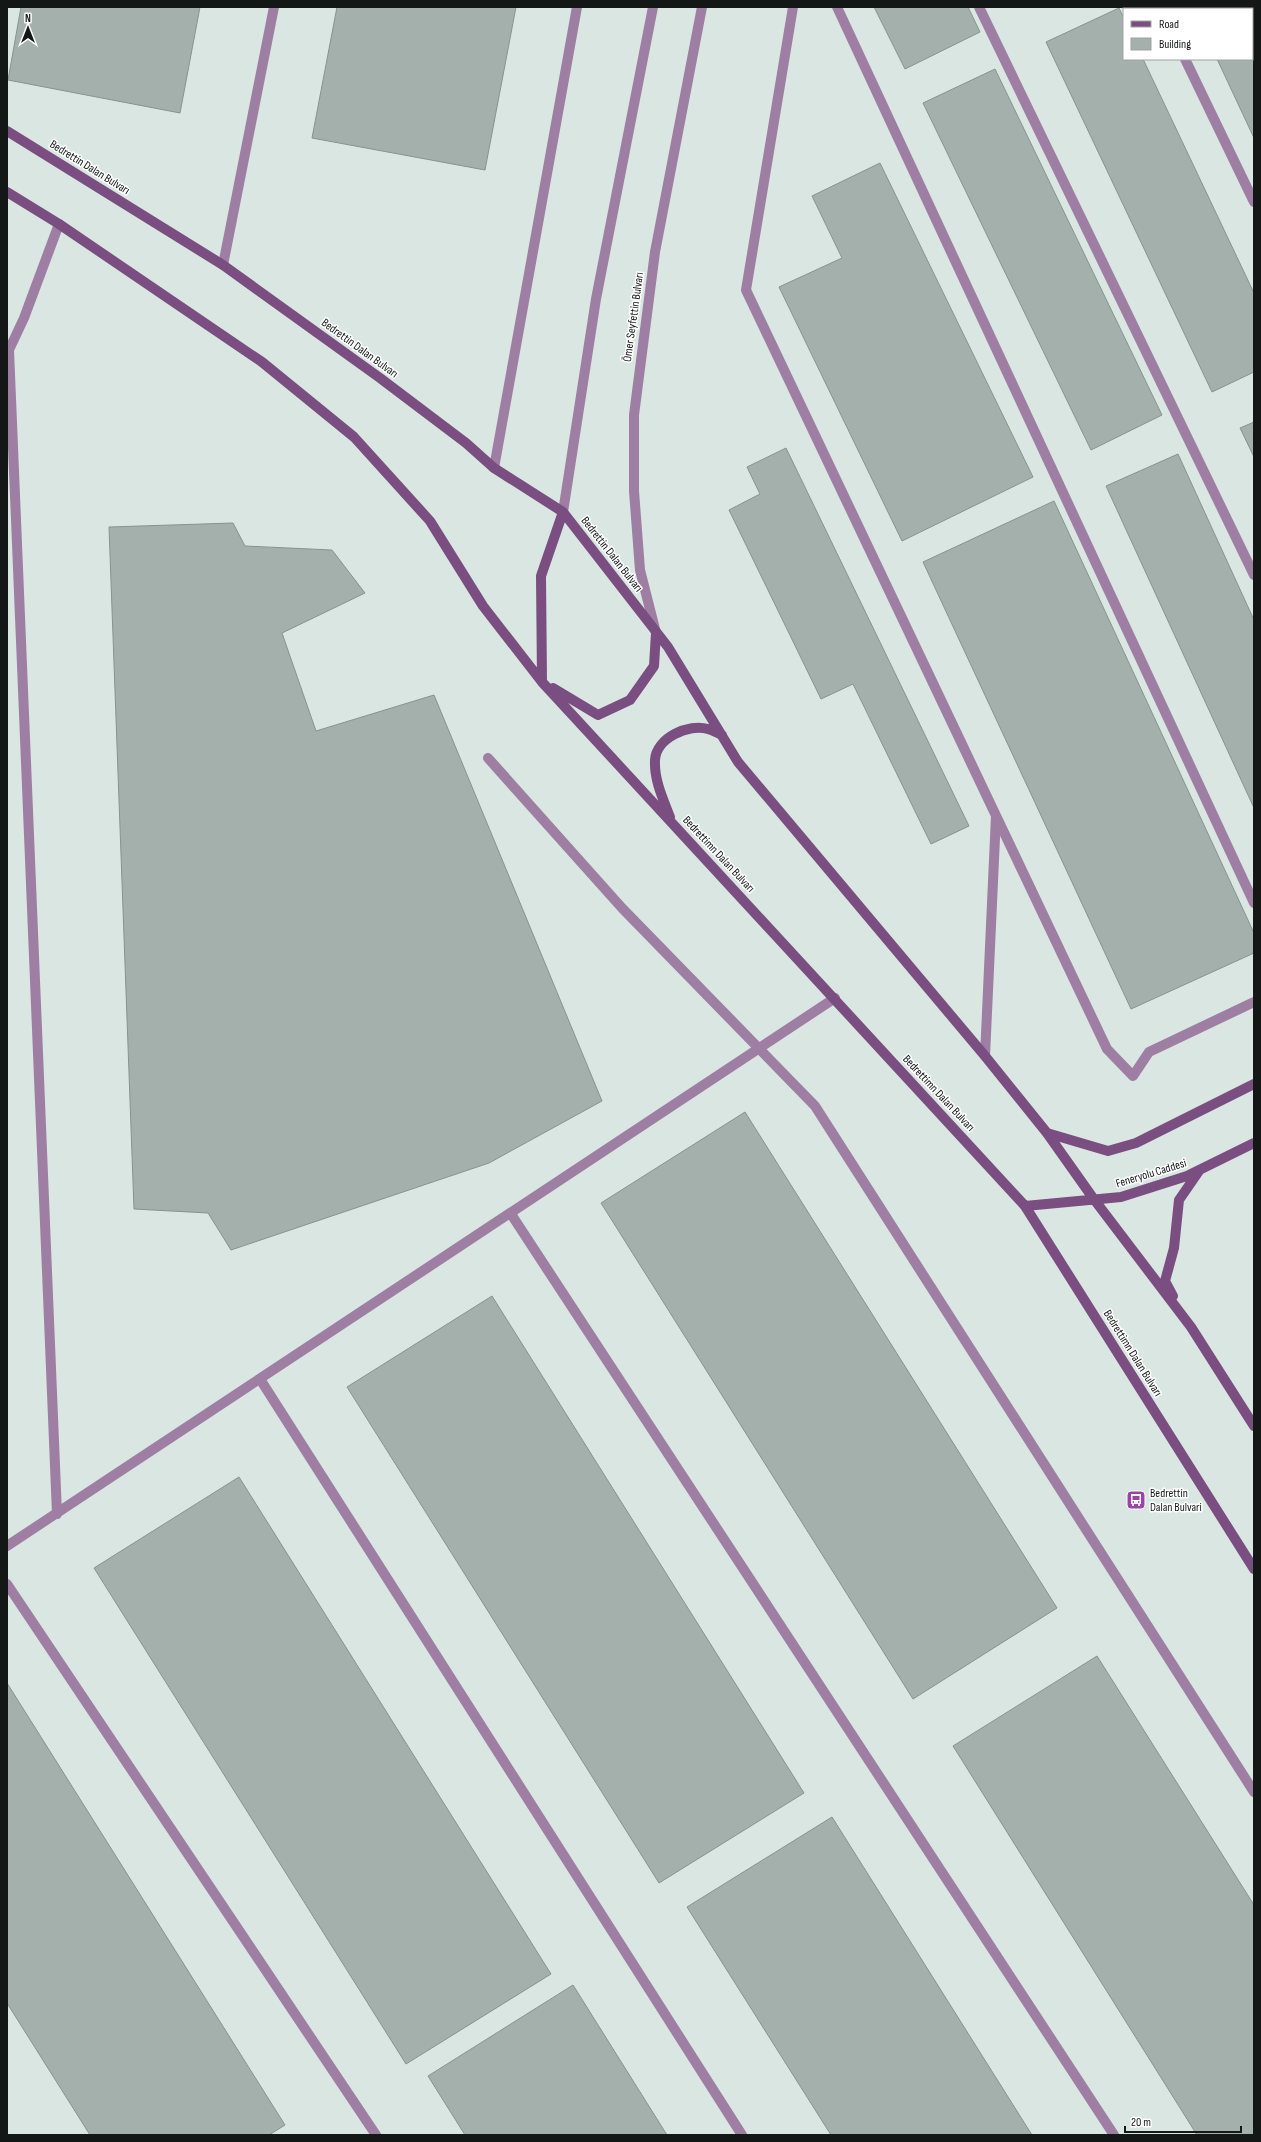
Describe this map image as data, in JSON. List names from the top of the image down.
{
  "streets": {
    "main road": ["Bedrettin Dalan Bulvarı", "Bedrettimn Dalan Bulvarı", "Feneryolu Caddesi"],
    "street": ["Ömer Seyfettin Bulvarı"]
  },
  "crossings": [
    ["Bedrettin Dalan Bulvarı", "Ömer Seyfettin Bulvarı"],
    ["Bedrettimn Dalan Bulvarı", "Feneryolu Caddesi"]
  ],
  "places": {
    "bus stop": ["Bedrettin Dalan Bulvari"]
  },
  "legend": ["Road", "Building"],
  "scale_bar": "20 m",
  "north": "top"
}
